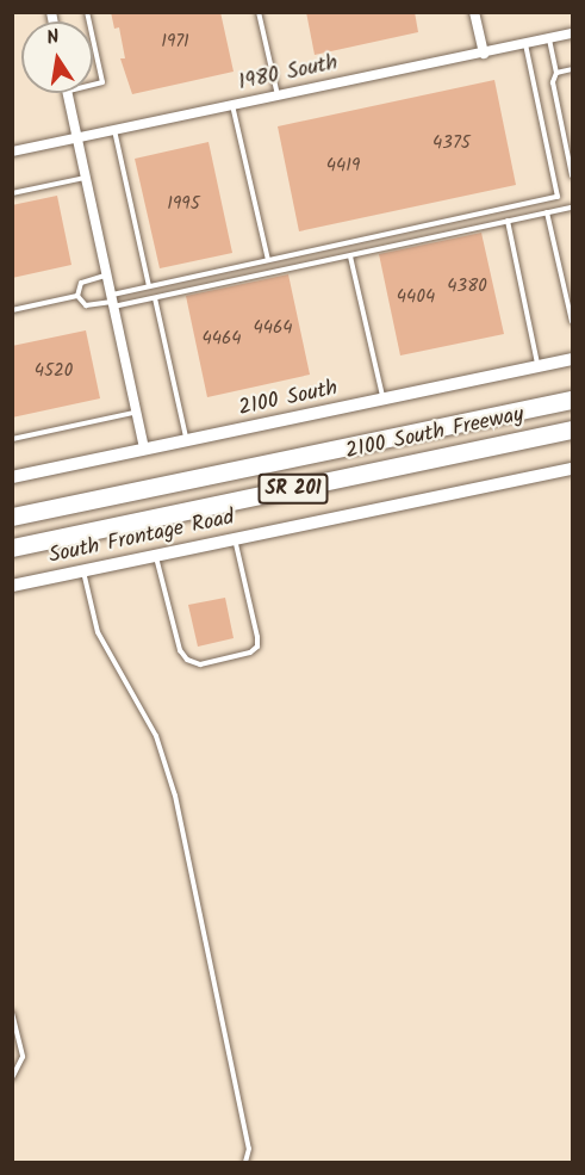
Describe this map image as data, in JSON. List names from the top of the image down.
{
  "streets": {
    "highway": ["2100 South Freeway", "SR 201"],
    "street": ["1980 South", "2100 South", "South Frontage Road"]
  },
  "house_numbers": [
    "1971",
    "4375",
    "4419",
    "1995",
    "4380",
    "4404",
    "4464",
    "4464",
    "4520"
  ],
  "north": "top"
}
